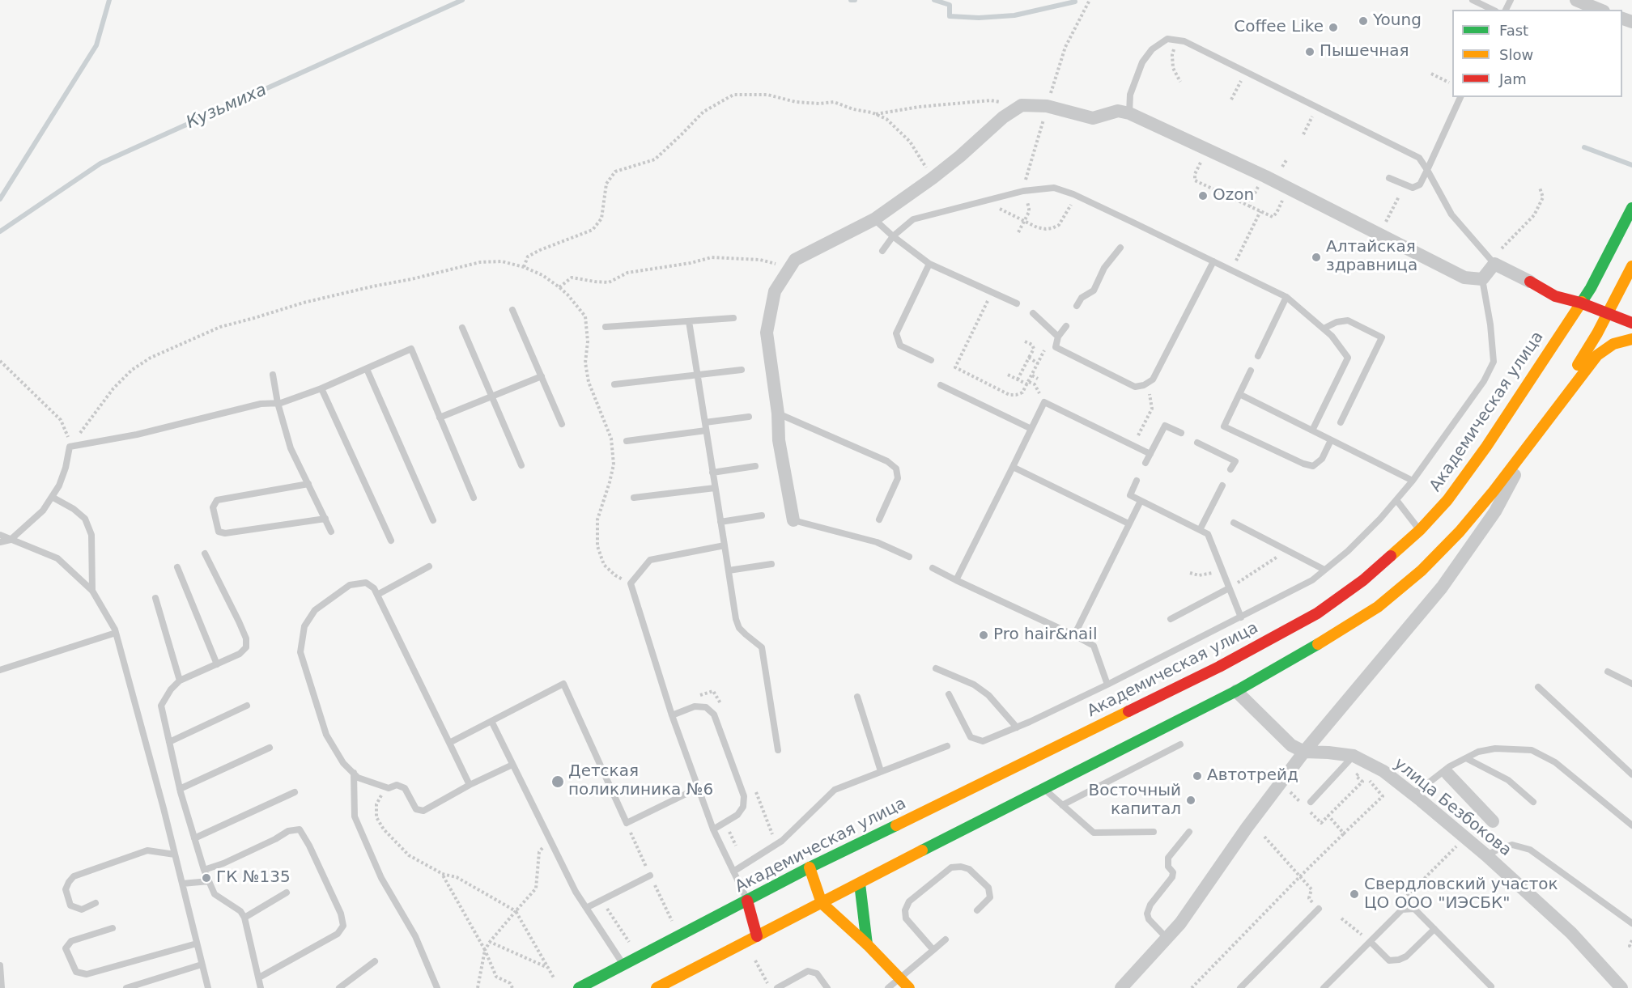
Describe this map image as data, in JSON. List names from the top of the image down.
{
  "streets": {
    "main road": ["Академическая улица"],
    "street": ["улица Безбокова"]
  },
  "water": ["Кузьмиха"],
  "places": [
    "Young",
    "Coffee Like",
    "Пышечная",
    "Ozon",
    "Алтайская здравница",
    "Pro hair&nail",
    "Автотрейд",
    "Детская поликлиника №6",
    "Восточный капитал",
    "ГК №135",
    "Свердловский участок ЦО ООО \"ИЭСБК\""
  ],
  "legend": ["Fast", "Slow", "Jam"]
}
